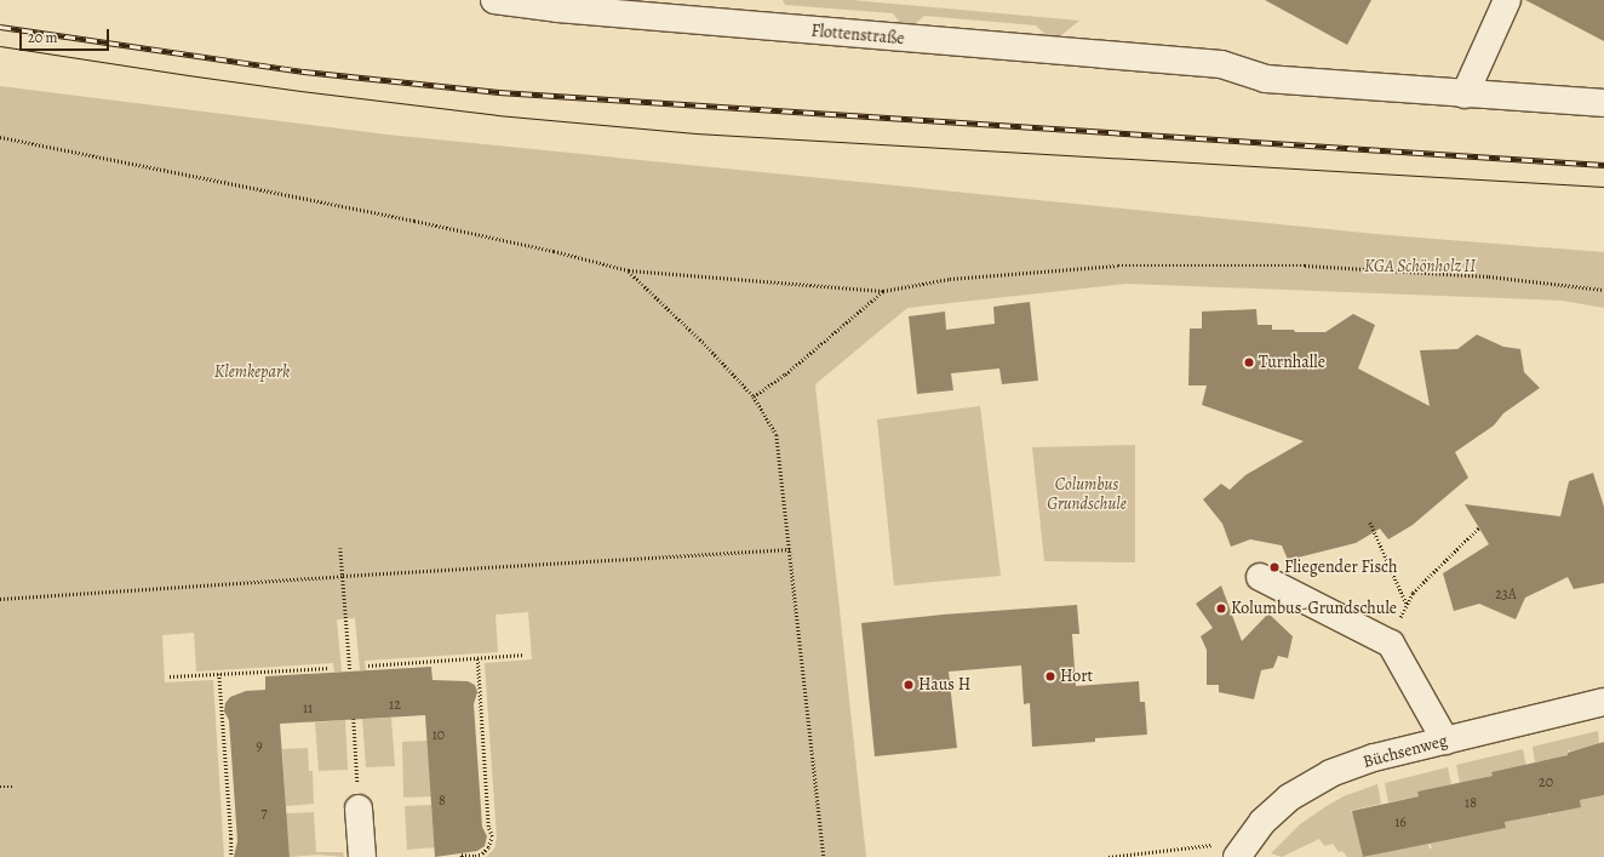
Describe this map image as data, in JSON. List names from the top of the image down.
{
  "streets": {
    "street": ["Flottenstraße", "Büchsenweg"]
  },
  "parks": ["KGA Schönholz II", "Klemkepark", "Columbus Grundschule"],
  "places": [
    "Turnhalle",
    "Fliegender Fisch",
    "Kolumbus-Grundschule",
    "Hort",
    "Haus H"
  ],
  "house_numbers": [
    "23A",
    "12",
    "11",
    "10",
    "9",
    "20",
    "8",
    "18",
    "7",
    "16"
  ],
  "scale_bar": "20 m"
}
